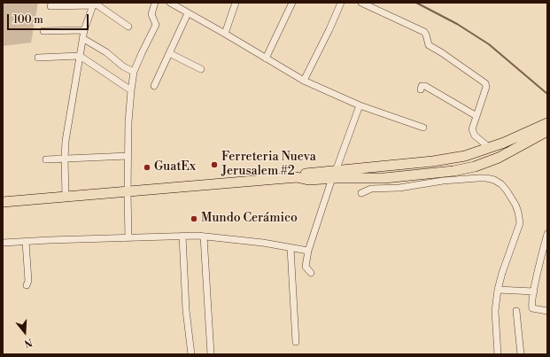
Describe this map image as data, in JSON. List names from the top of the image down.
{
  "places": ["Ferreteria Nueva Jerusalem #2", "GuatEx", "Mundo Cerámico"],
  "scale_bar": "100 m",
  "north": "bottom"
}
